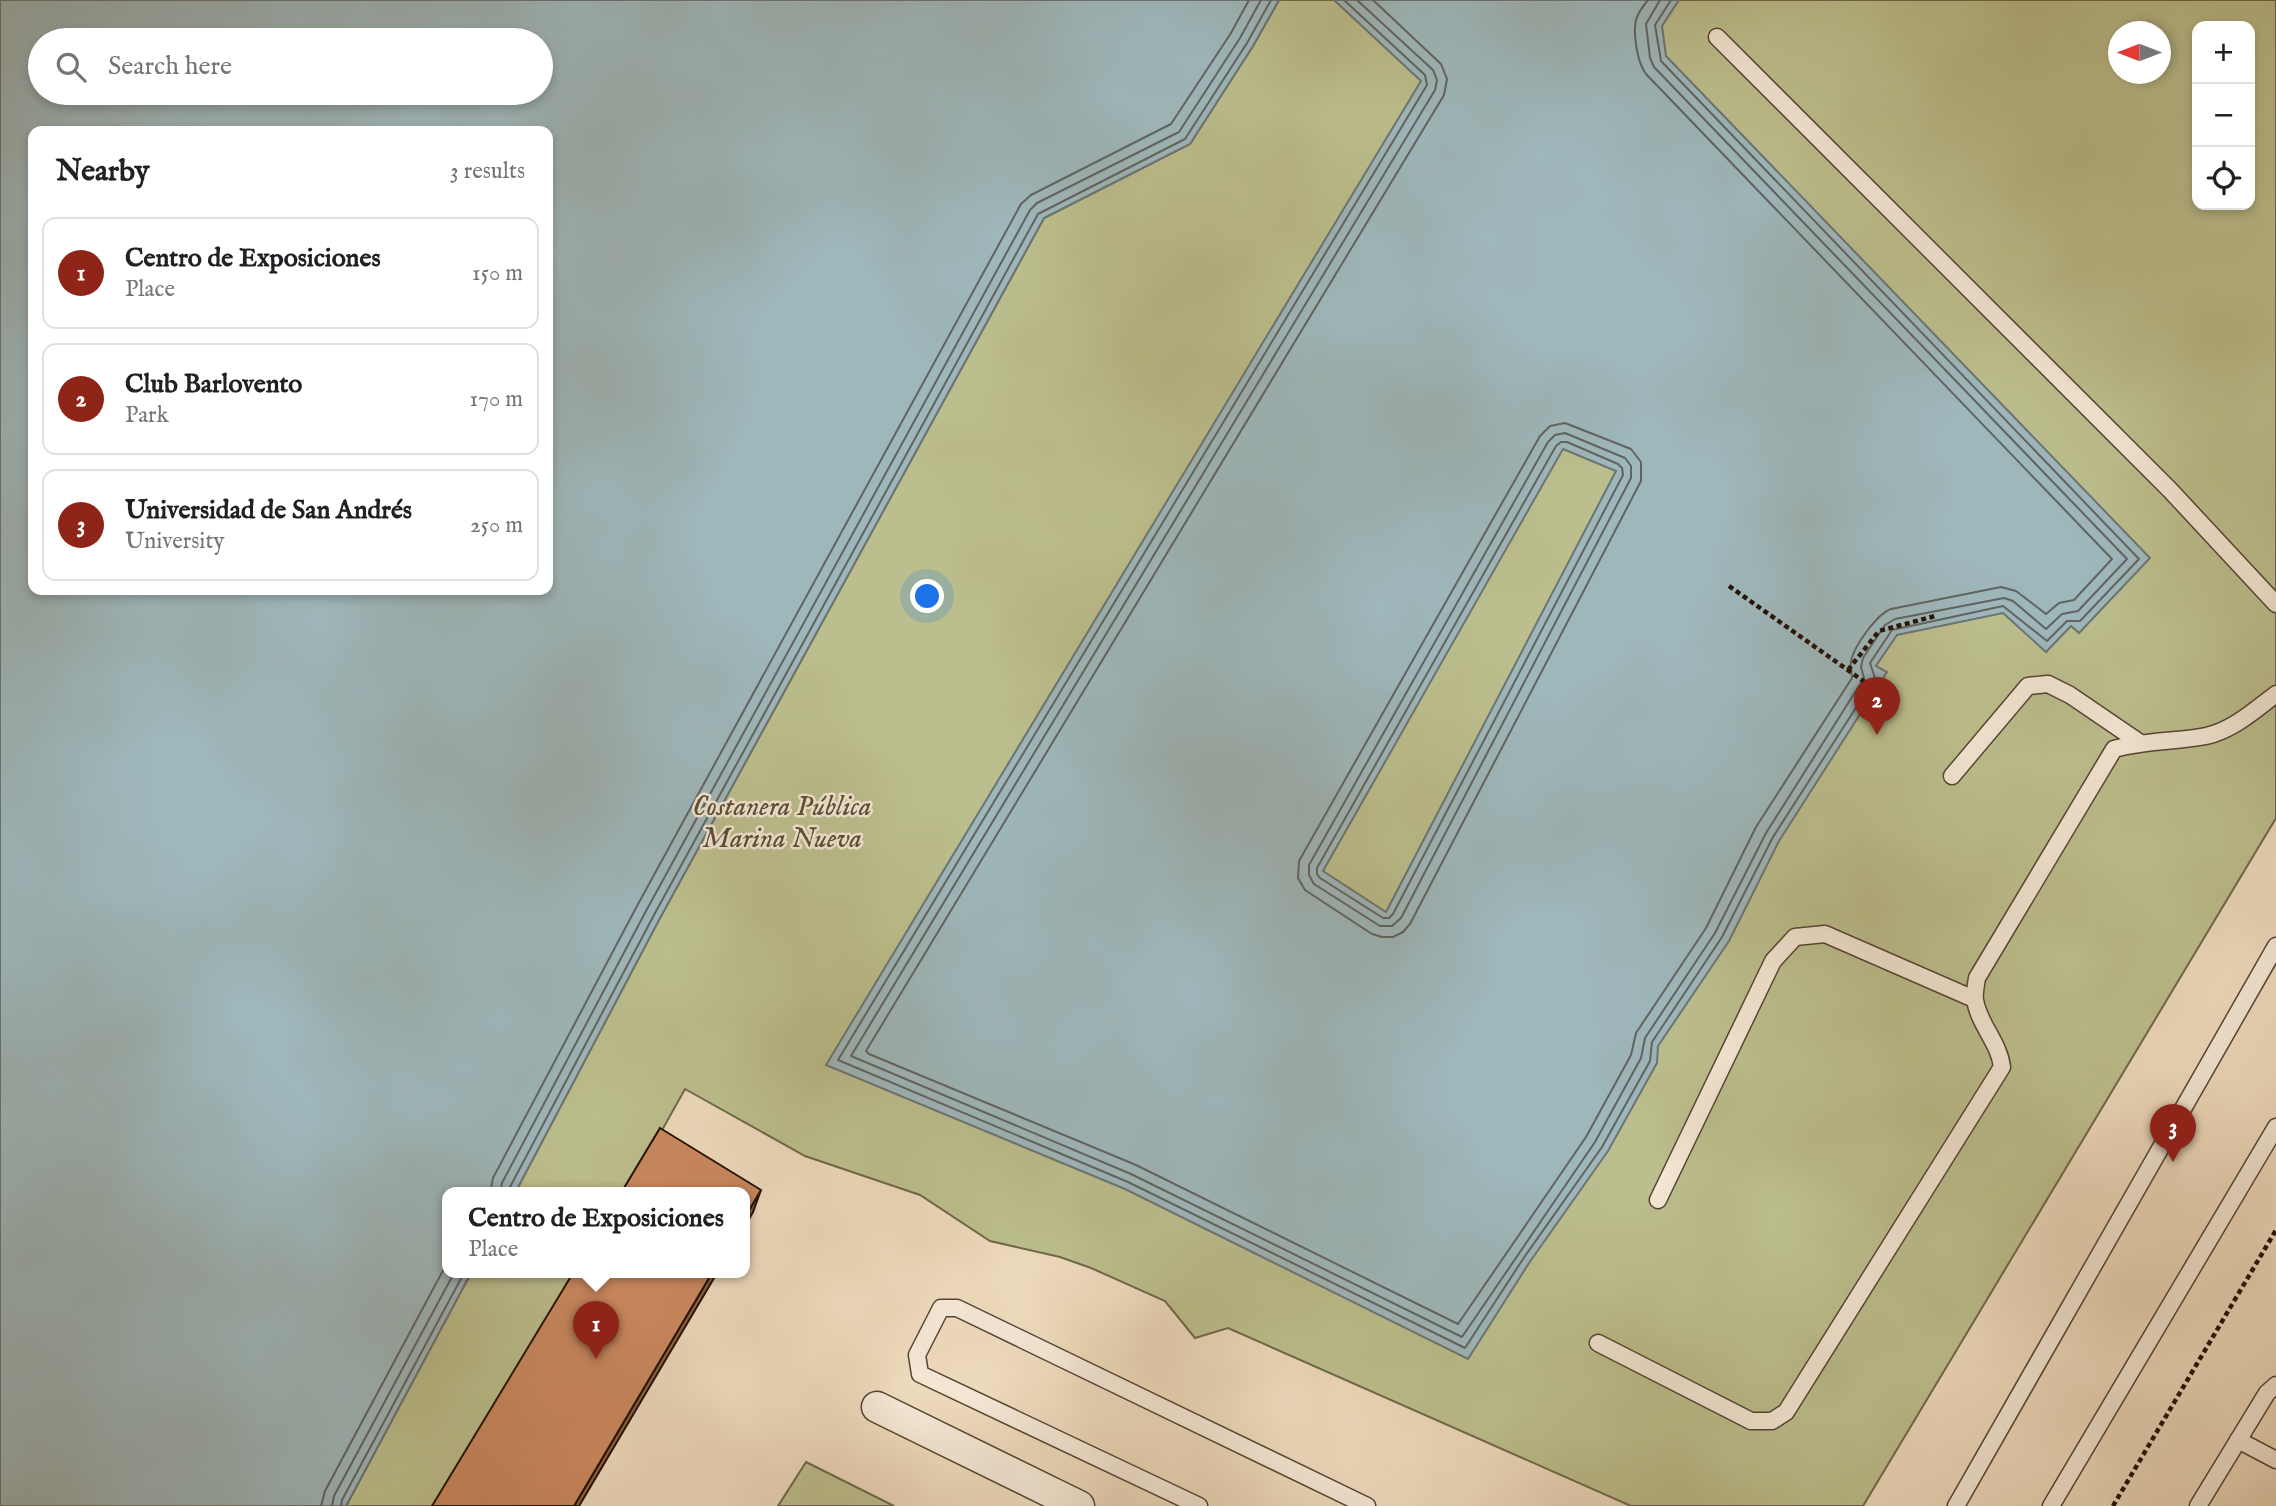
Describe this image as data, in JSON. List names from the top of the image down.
{
  "parks": ["Costanera Pública Marina Nueva"],
  "north": "left",
  "page": {
    "map_buttons": ["+", "−"],
    "search": "Search here",
    "heading": ["Nearby", "3 results"],
    "list": [
      {
        "mark": "1",
        "name": "Centro de Exposiciones",
        "note": "Place",
        "value": "150 m"
      },
      {
        "mark": "2",
        "name": "Club Barlovento",
        "note": "Park",
        "value": "170 m"
      },
      {
        "mark": "3",
        "name": "Universidad de San Andrés",
        "note": "University",
        "value": "250 m"
      }
    ],
    "pins": ["2", "3", "1"],
    "popup": ["Centro de Exposiciones", "Place"]
  }
}
